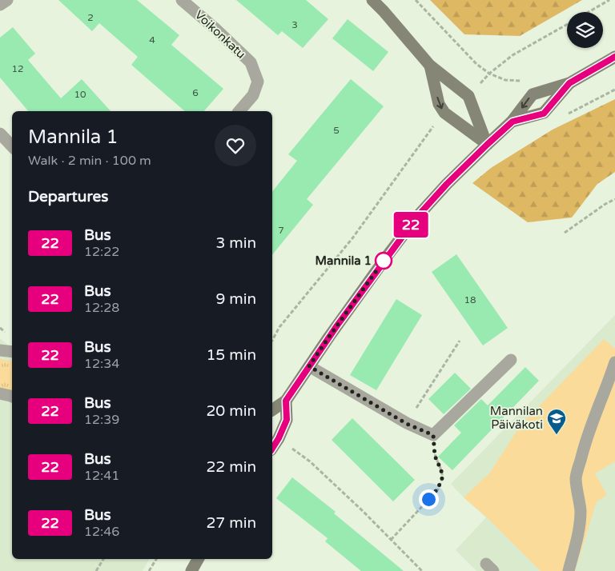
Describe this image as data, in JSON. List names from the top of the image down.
{
  "streets": {
    "street": ["Voikonkatu"]
  },
  "places": {
    "other": ["Mannila 1"],
    "school or university": ["Mannilan Päiväkoti"]
  },
  "lines": ["bus line 22"],
  "house_numbers": [
    "2",
    "3",
    "4",
    "12",
    "6",
    "10",
    "5",
    "7",
    "18"
  ],
  "page": {
    "on_map": "22",
    "heading": [
      ["Mannila 1", "Walk · 2 min · 100 m"],
      "Departures"
    ],
    "list": [
      {
        "mark": "22",
        "name": "Bus",
        "note": "12:22",
        "value": "3 min"
      },
      {
        "mark": "22",
        "name": "Bus",
        "note": "12:28",
        "value": "9 min"
      },
      {
        "mark": "22",
        "name": "Bus",
        "note": "12:34",
        "value": "15 min"
      },
      {
        "mark": "22",
        "name": "Bus",
        "note": "12:39",
        "value": "20 min"
      },
      {
        "mark": "22",
        "name": "Bus",
        "note": "12:41",
        "value": "22 min"
      },
      {
        "mark": "22",
        "name": "Bus",
        "note": "12:46",
        "value": "27 min"
      }
    ]
  }
}
